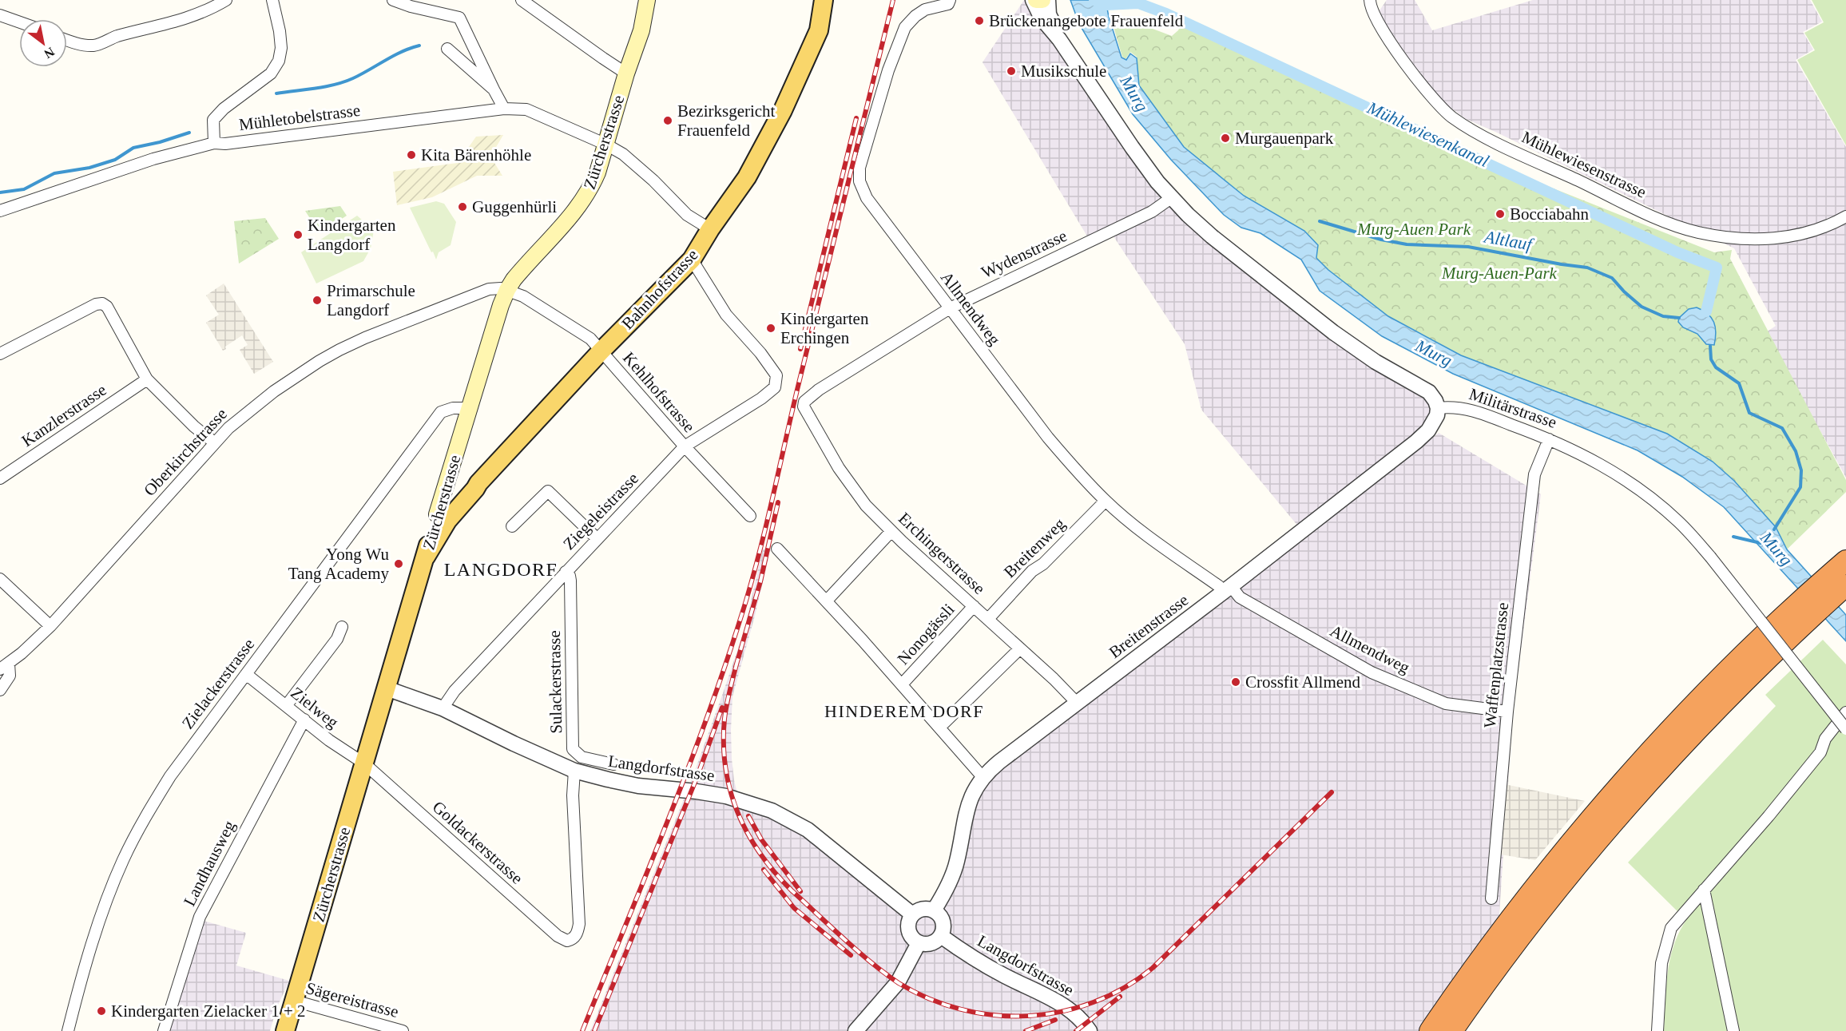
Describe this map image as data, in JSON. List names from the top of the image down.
{
  "streets": {
    "main road": ["Zürcherstrasse", "Bahnhofstrasse"],
    "street": [
      "Mühletobelstrasse",
      "Mühlewiesenstrasse",
      "Wydenstrasse",
      "Allmendweg",
      "Kehlhofstrasse",
      "Militärstrasse",
      "Kanzlerstrasse",
      "Oberkirchstrasse",
      "Ziegeleistrasse",
      "Breitenweg",
      "Erchingerstrasse",
      "Breitenstrasse",
      "Nonogässli",
      "Waffenplatzstrasse",
      "Sulackerstrasse",
      "Zielackerstrasse",
      "Zielweg",
      "Langdorfstrasse",
      "Goldackerstrasse",
      "Landhausweg",
      "Sägereistrasse"
    ]
  },
  "crossings": [
    ["Mühletobelstrasse", "Zürcherstrasse"],
    ["Zürcherstrasse", "Bahnhofstrasse"],
    ["Zürcherstrasse", "Kehlhofstrasse"],
    ["Zürcherstrasse", "Oberkirchstrasse"],
    ["Zürcherstrasse", "Zielackerstrasse"],
    ["Zürcherstrasse", "Zielweg"],
    ["Zürcherstrasse", "Langdorfstrasse"],
    ["Zürcherstrasse", "Goldackerstrasse"],
    ["Zürcherstrasse", "Sägereistrasse"],
    ["Wydenstrasse", "Allmendweg"],
    ["Wydenstrasse", "Erchingerstrasse"],
    ["Bahnhofstrasse", "Kehlhofstrasse"],
    ["Bahnhofstrasse", "Ziegeleistrasse"],
    ["Allmendweg", "Breitenweg"],
    ["Allmendweg", "Breitenstrasse"],
    ["Allmendweg", "Waffenplatzstrasse"],
    ["Kehlhofstrasse", "Oberkirchstrasse"],
    ["Kehlhofstrasse", "Ziegeleistrasse"],
    ["Militärstrasse", "Breitenstrasse"],
    ["Militärstrasse", "Waffenplatzstrasse"],
    ["Ziegeleistrasse", "Sulackerstrasse"],
    ["Ziegeleistrasse", "Langdorfstrasse"],
    ["Breitenweg", "Erchingerstrasse"],
    ["Erchingerstrasse", "Breitenstrasse"],
    ["Erchingerstrasse", "Nonogässli"],
    ["Breitenstrasse", "Langdorfstrasse"],
    ["Zielackerstrasse", "Zielweg"],
    ["Zielweg", "Goldackerstrasse"],
    ["Zielweg", "Landhausweg"],
    ["Langdorfstrasse", "Goldackerstrasse"]
  ],
  "districts": ["LANGDORF", "HINDEREM DORF"],
  "water": ["Murg", "Mühlewiesenkanal", "Altlauf"],
  "parks": ["Murg-Auen Park", "Murg-Auen-Park"],
  "places": [
    "Brückenangebote Frauenfeld",
    "Musikschule",
    "Bezirksgericht Frauenfeld",
    "Murgauenpark",
    "Kita Bärenhöhle",
    "Guggenhürli",
    "Bocciabahn",
    "Kindergarten Langdorf",
    "Primarschule Langdorf",
    "Kindergarten Erchingen",
    "Yong Wu Tang Academy",
    "Crossfit Allmend",
    "Kindergarten Zielacker 1 + 2"
  ],
  "north": "bottom right"
}
